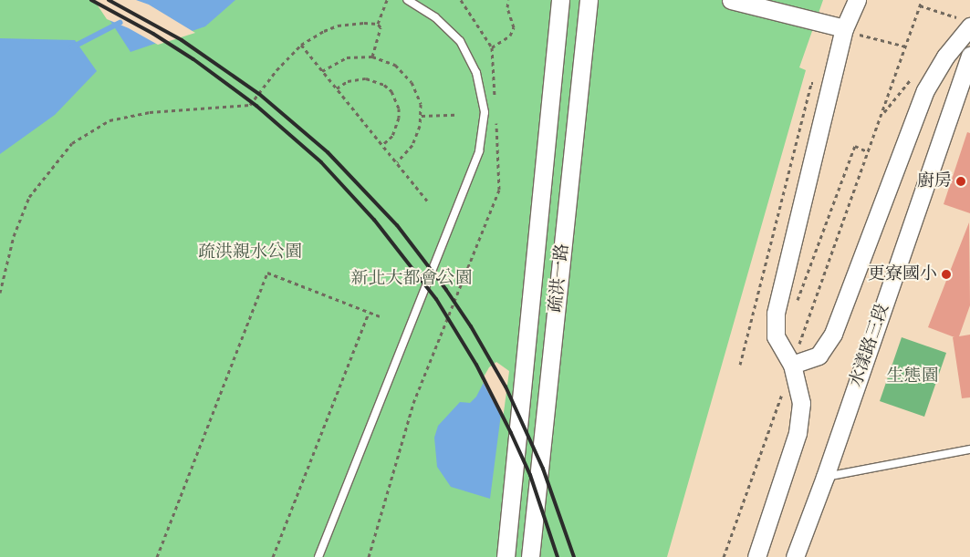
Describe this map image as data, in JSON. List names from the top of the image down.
{
  "streets": {
    "street": ["疏洪一路", "水漾路三段"]
  },
  "parks": ["疏洪親水公園", "新北大都會公園", "生態園"],
  "places": ["廚房", "更寮國小"]
}
